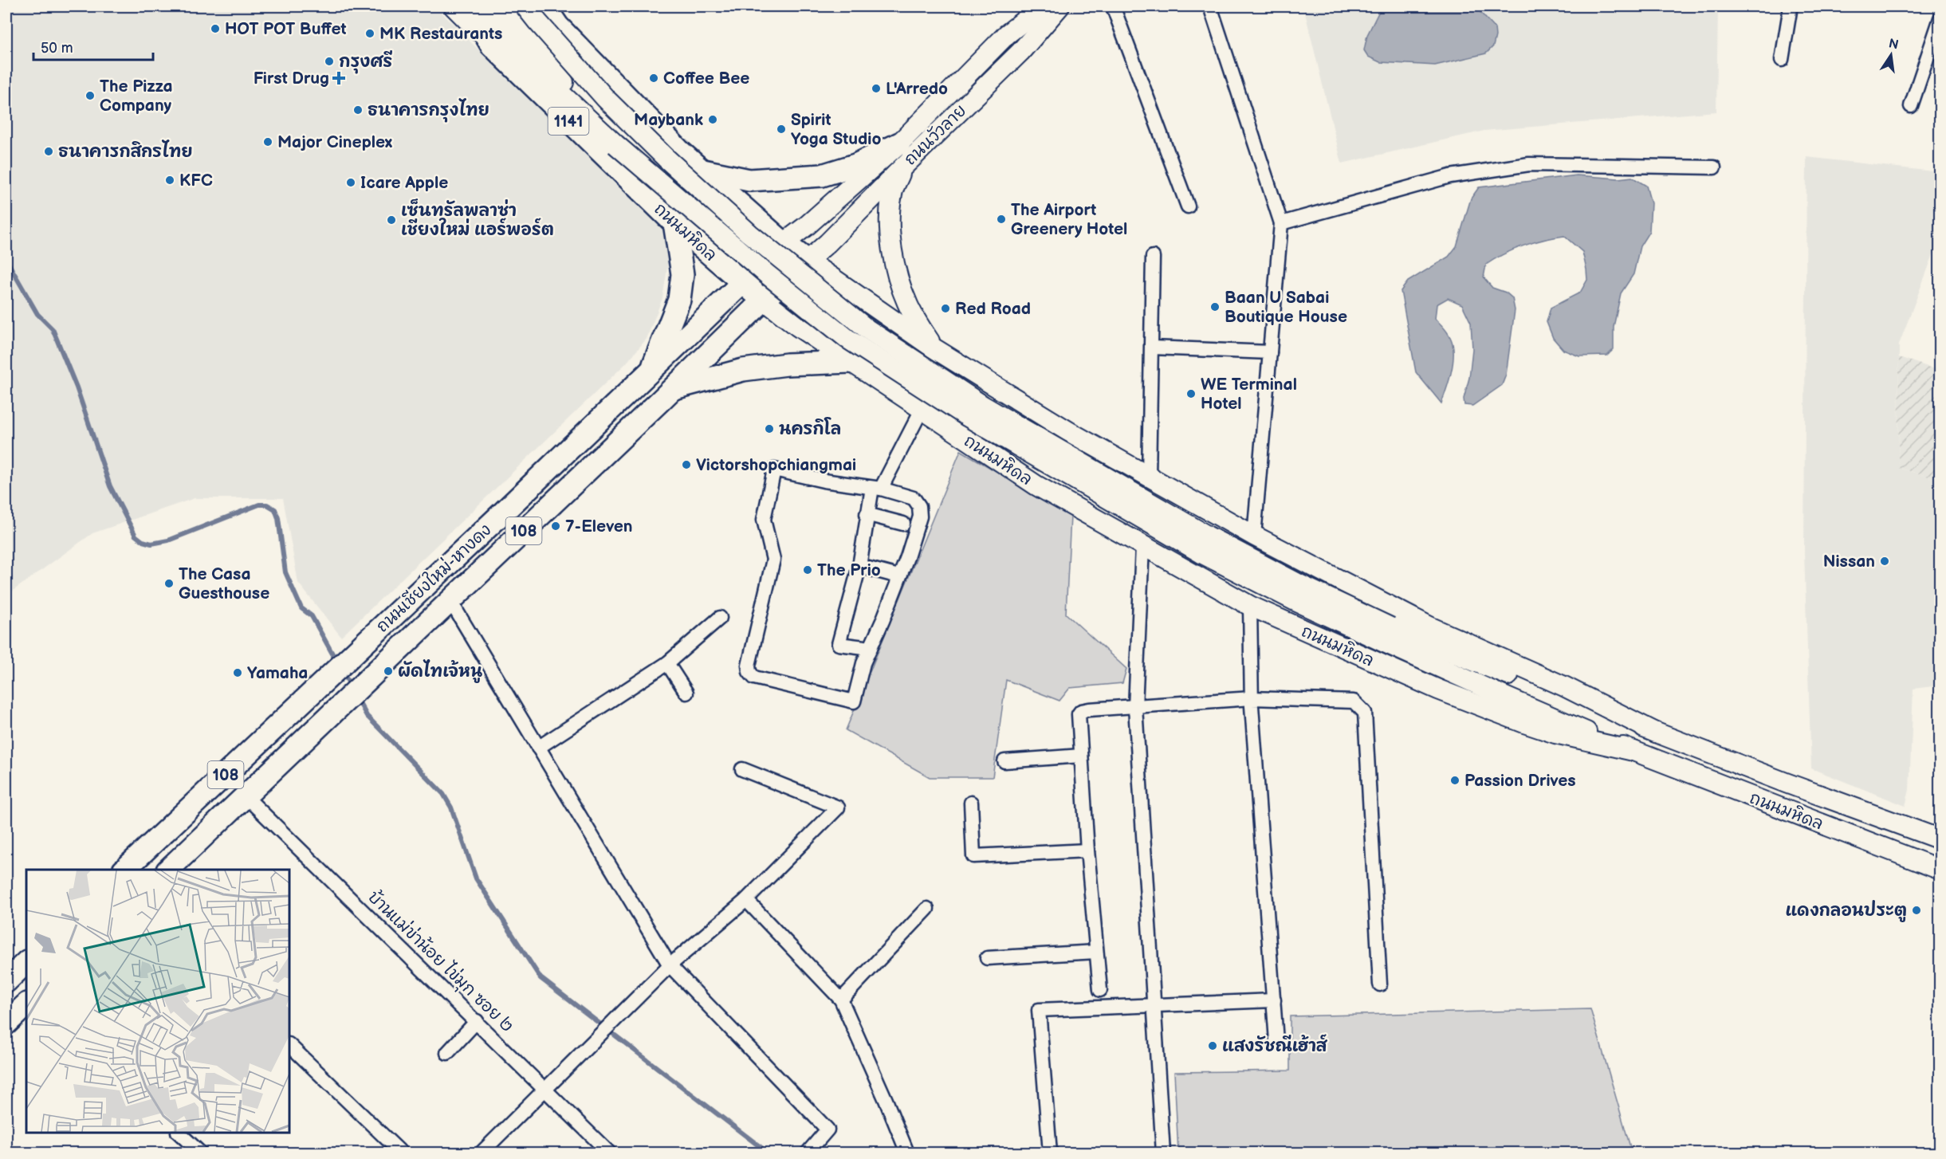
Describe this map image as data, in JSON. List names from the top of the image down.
{
  "streets": {
    "main road": [
      "1141",
      "ถนนวัวลาย",
      "ถนนมหิดล",
      "108",
      "ถนนเชียงใหม่-หางดง"
    ],
    "street": ["บ้านแม่ข่าน้อย ไข่มุก ซอย ๒"]
  },
  "crossings": [
    ["1141", "ถนนมหิดล"],
    ["ถนนวัวลาย", "ถนนมหิดล"],
    ["ถนนวัวลาย", "108"],
    ["ถนนมหิดล", "108"],
    ["ถนนมหิดล", "ถนนเชียงใหม่-หางดง"],
    ["108", "ถนนเชียงใหม่-หางดง"],
    ["ถนนเชียงใหม่-หางดง", "บ้านแม่ข่าน้อย ไข่มุก ซอย ๒"]
  ],
  "places": {
    "other": [
      "HOT POT Buffet",
      "MK Restaurants",
      "กรุงศรี",
      "Coffee Bee",
      "L'Arredo",
      "The Pizza Company",
      "ธนาคารกรุงไทย",
      "Maybank",
      "Spirit Yoga Studio",
      "Major Cineplex",
      "ธนาคารกสิกรไทย",
      "KFC",
      "Icare Apple",
      "The Airport Greenery Hotel",
      "เซ็นทรัลพลาซ่า เชียงใหม่ แอร์พอร์ต",
      "Baan U Sabai Boutique House",
      "Red Road",
      "WE Terminal Hotel",
      "นครกิโล",
      "Victorshopchiangmai",
      "7-Eleven",
      "Nissan",
      "The Prio",
      "The Casa Guesthouse",
      "ผัดไทเจ้หนู",
      "Yamaha",
      "Passion Drives",
      "แดงกลอนประตู",
      "แสงรัชณีเฮ้าส์"
    ],
    "health": ["First Drug"]
  },
  "scale_bar": "50 m",
  "north": "top"
}
